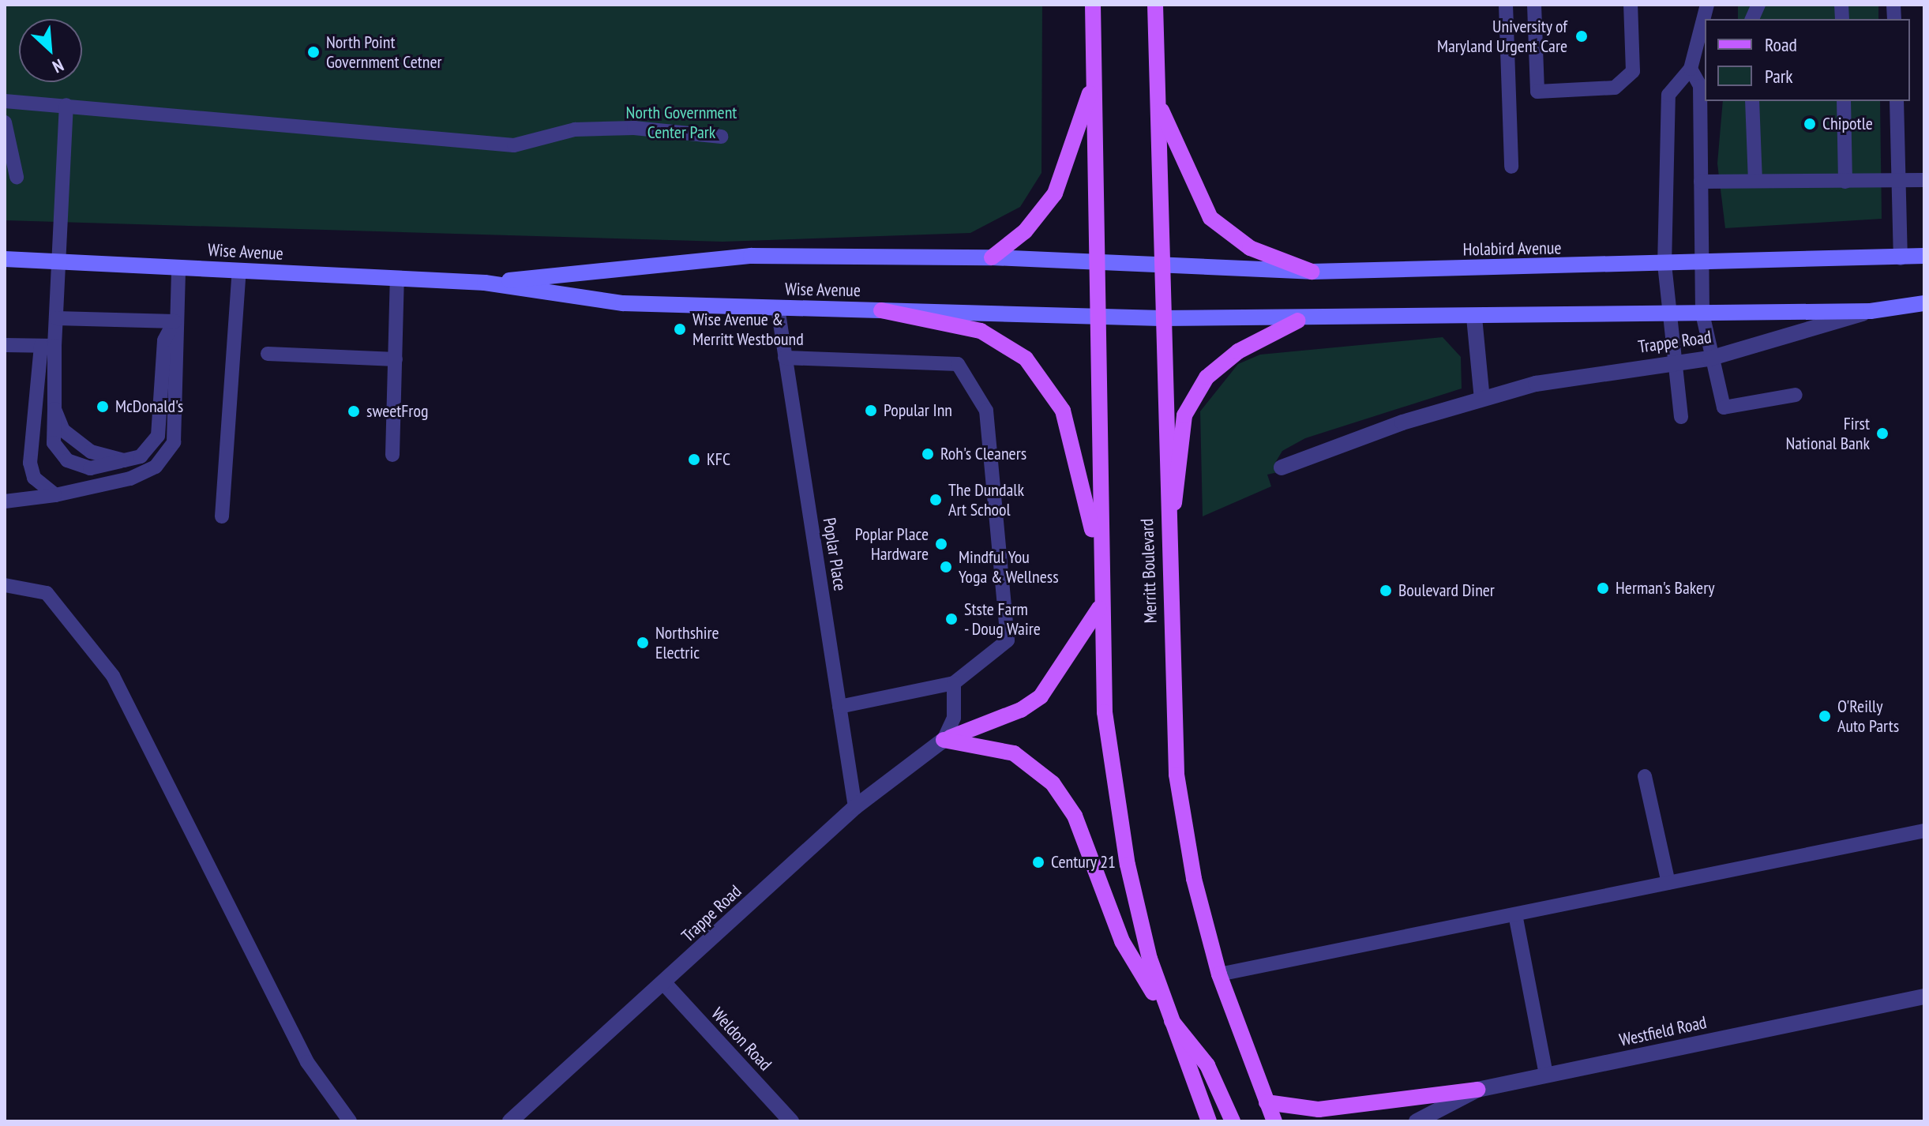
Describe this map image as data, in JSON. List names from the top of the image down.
{
  "streets": {
    "main road": ["Holabird Avenue", "Wise Avenue", "Merritt Boulevard"],
    "street": ["Trappe Road", "Westfield Road", "Weldon Road"],
    "lane": ["Poplar Place"]
  },
  "crossings": [
    ["Holabird Avenue", "Wise Avenue"],
    ["Holabird Avenue", "Merritt Boulevard"],
    ["Wise Avenue", "Poplar Place"],
    ["Wise Avenue", "Merritt Boulevard"],
    ["Trappe Road", "Poplar Place"],
    ["Trappe Road", "Weldon Road"]
  ],
  "parks": ["North Government Center Park"],
  "places": [
    "University of Maryland Urgent Care",
    "North Point Government Cetner",
    "Chipotle",
    "Wise Avenue & Merritt Westbound",
    "McDonald's",
    "Popular Inn",
    "sweetFrog",
    "First National Bank",
    "Roh's Cleaners",
    "KFC",
    "The Dundalk Art School",
    "Poplar Place Hardware",
    "Mindful You Yoga & Wellness",
    "Herman's Bakery",
    "Boulevard Diner",
    "Stste Farm - Doug Waire",
    "Northshire Electric",
    "O'Reilly Auto Parts",
    "Century 21"
  ],
  "legend": ["Road", "Park"],
  "north": "bottom right"
}
